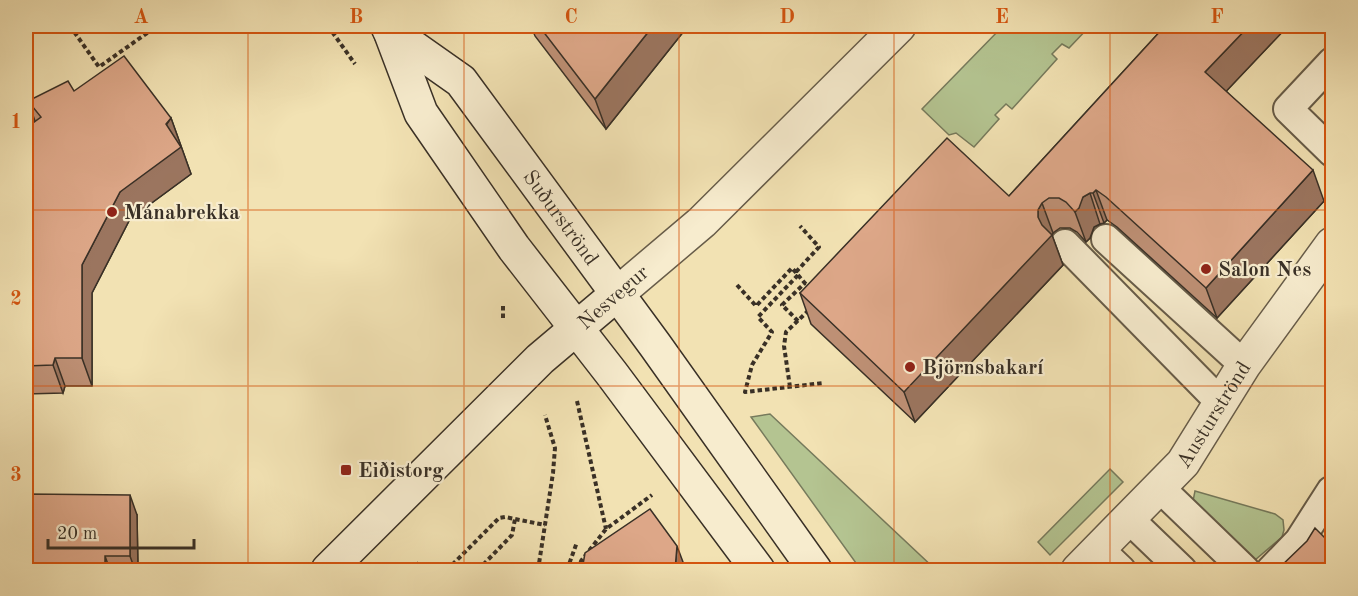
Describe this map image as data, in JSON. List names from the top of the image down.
{
  "streets": {
    "street": ["Suðurströnd", "Nesvegur", "Austurströnd"]
  },
  "crossings": [
    ["Suðurströnd", "Nesvegur"]
  ],
  "places": {
    "other": ["Mánabrekka", "Salon Nes", "Björnsbakarí"],
    "transit": ["Eiðistorg"]
  },
  "scale_bar": "20 m",
  "grid": {
    "columns": [
      "A",
      "B",
      "C",
      "D",
      "E",
      "F"
    ],
    "rows": ["1", "2", "3"]
  }
}
